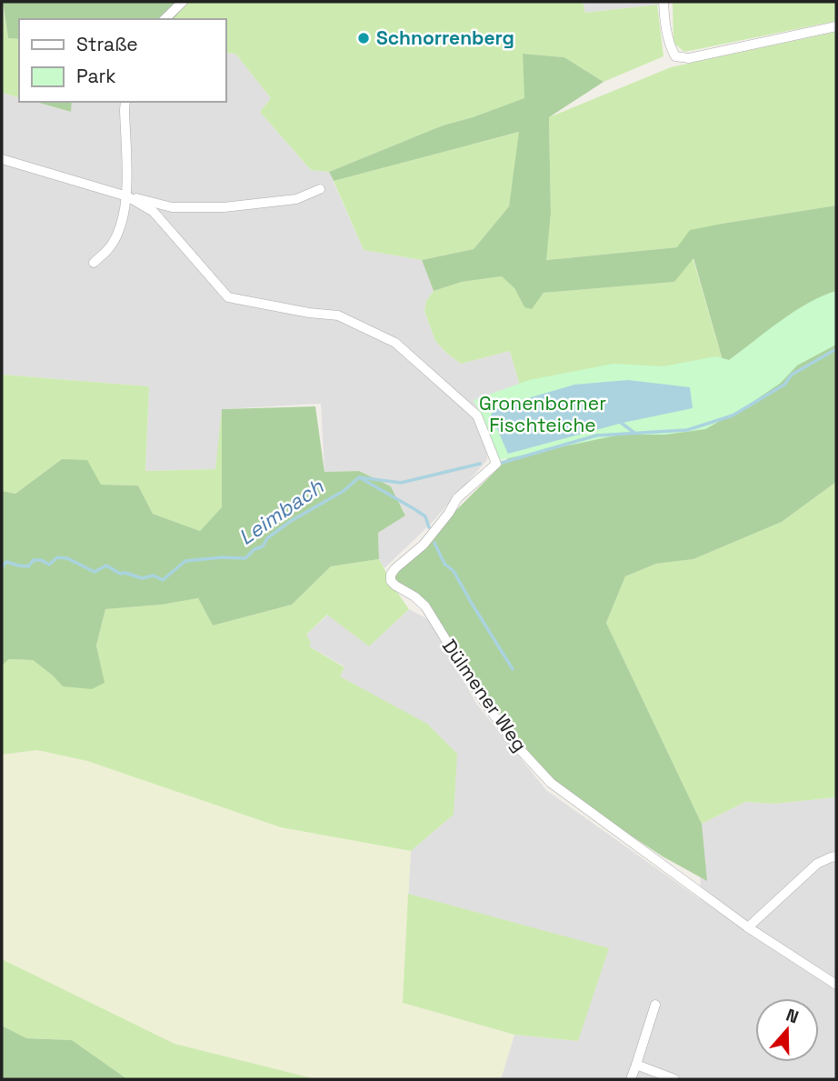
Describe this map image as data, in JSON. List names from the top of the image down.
{
  "streets": {
    "street": ["Dülmener Weg"]
  },
  "water": ["Leimbach"],
  "parks": ["Gronenborner Fischteiche"],
  "places": ["Schnorrenberg"],
  "legend": ["Straße", "Park"],
  "north": "top"
}
